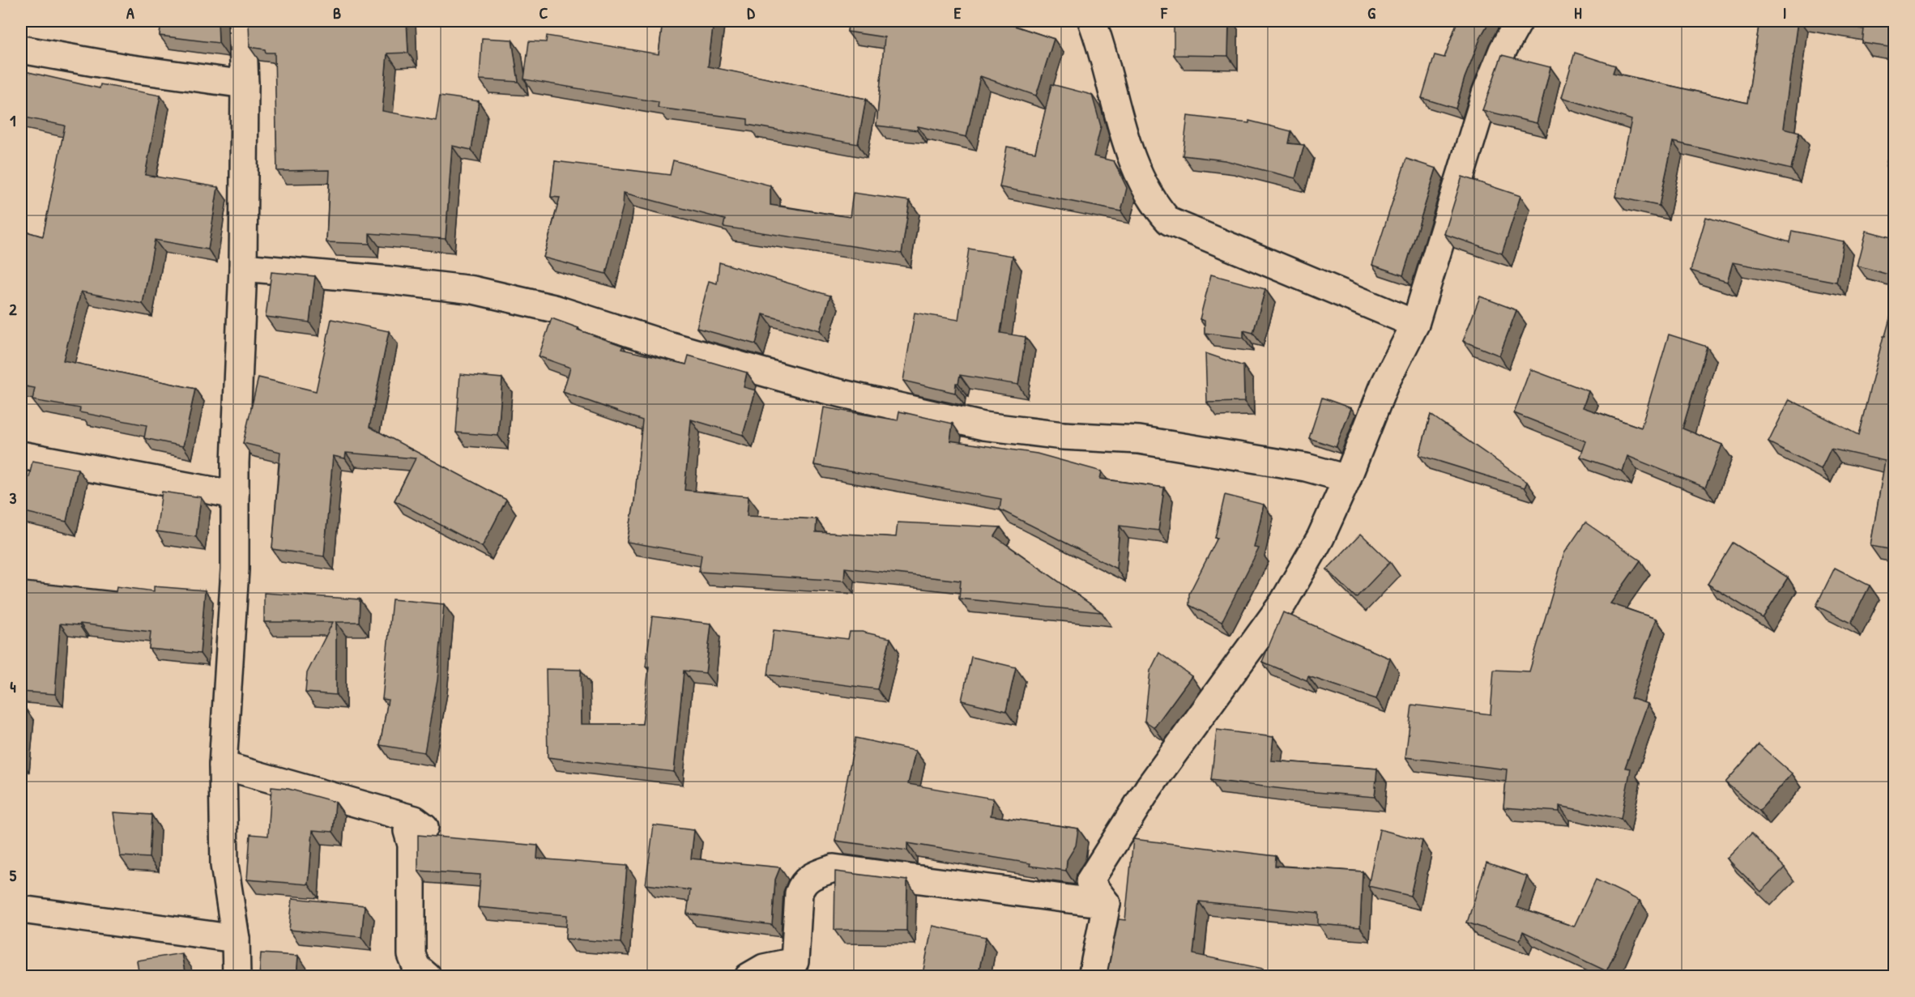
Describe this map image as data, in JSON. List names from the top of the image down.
{
  "grid": {
    "columns": [
      "A",
      "B",
      "C",
      "D",
      "E",
      "F",
      "G",
      "H",
      "I"
    ],
    "rows": [
      "1",
      "2",
      "3",
      "4",
      "5"
    ]
  }
}
